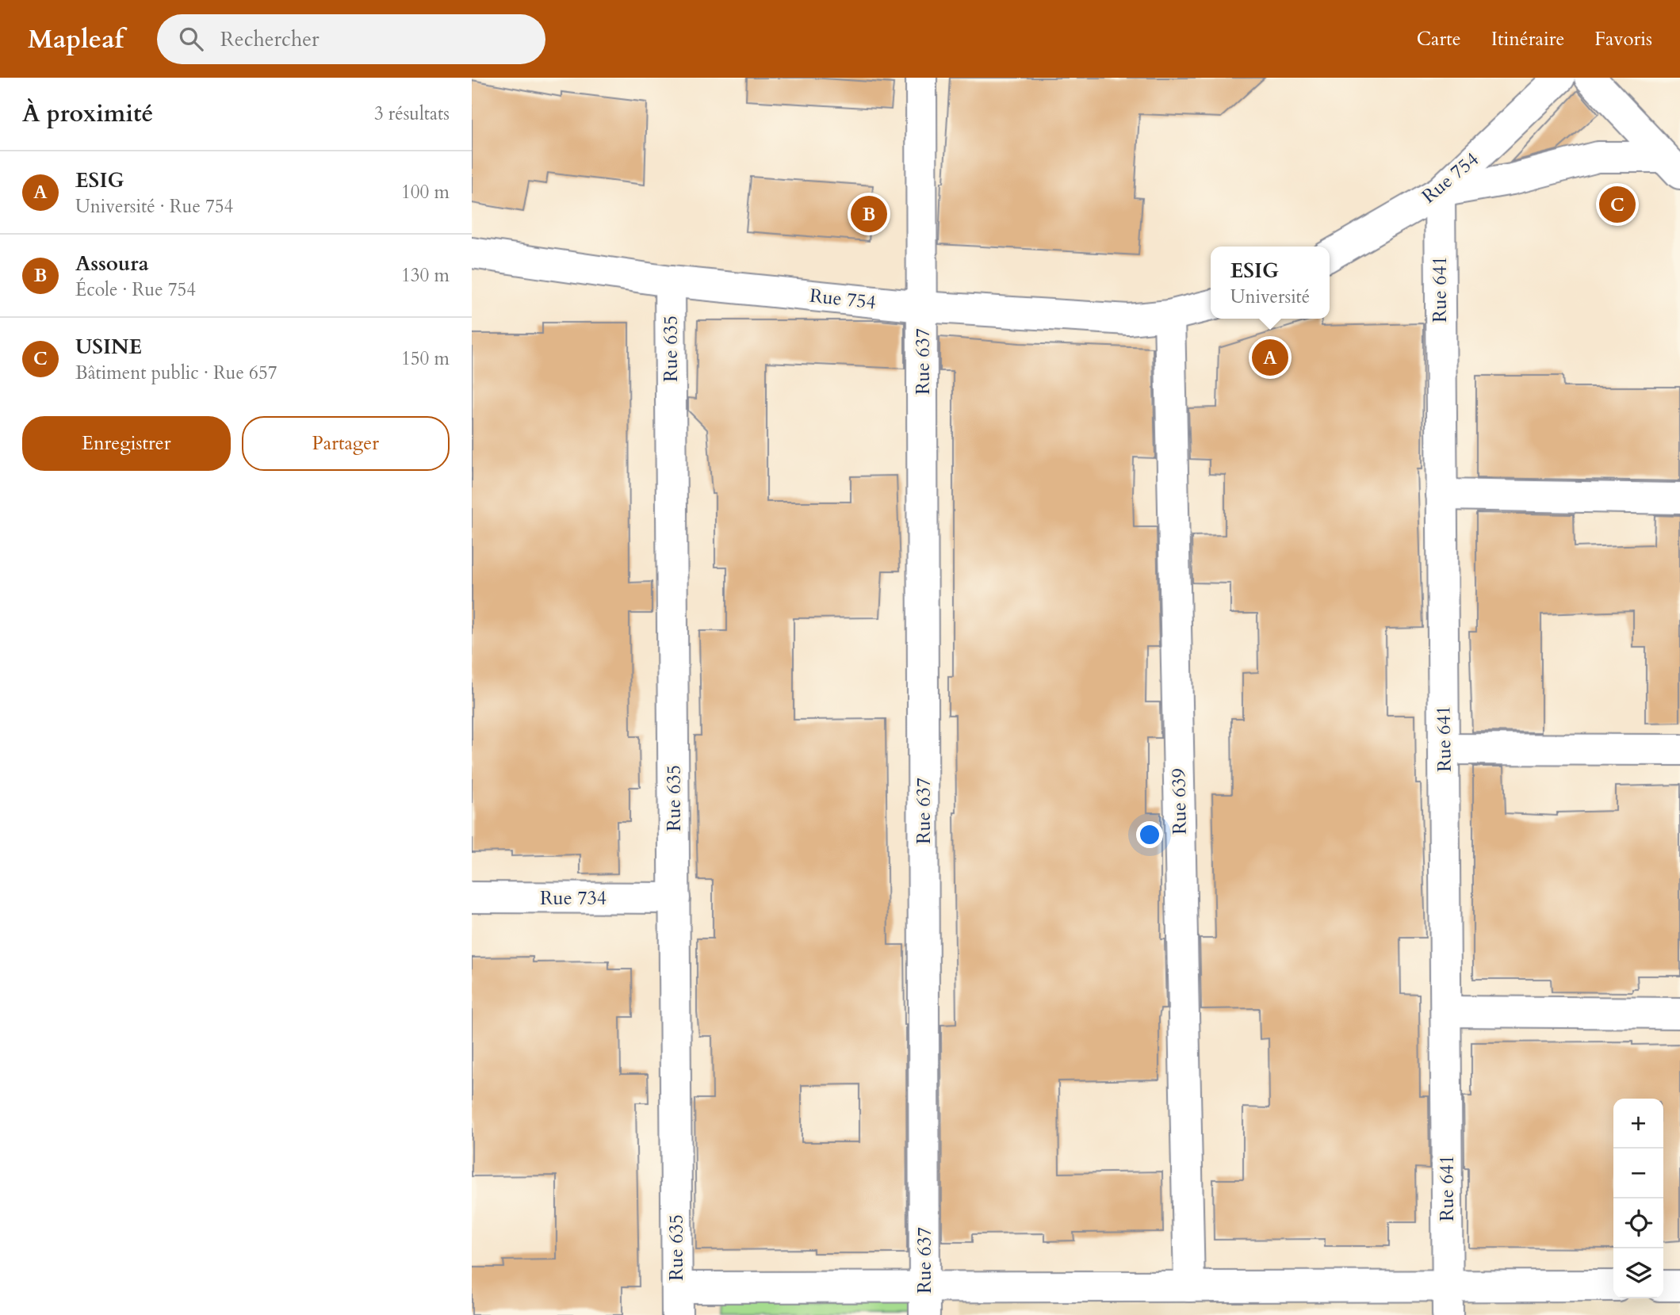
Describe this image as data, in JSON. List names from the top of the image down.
{
  "streets": {
    "street": [
      "Rue 754",
      "Rue 641",
      "Rue 635",
      "Rue 637",
      "Rue 639",
      "Rue 734"
    ]
  },
  "crossings": [
    ["Rue 754", "Rue 641"],
    ["Rue 754", "Rue 635"],
    ["Rue 754", "Rue 637"],
    ["Rue 754", "Rue 639"],
    ["Rue 635", "Rue 734"]
  ],
  "page": {
    "header": "Mapleaf",
    "search": "Rechercher",
    "nav": ["Carte", "Itinéraire", "Favoris"],
    "heading": ["À proximité", "3 résultats"],
    "list": [
      {
        "mark": "A",
        "name": "ESIG",
        "note": "Université · Rue 754",
        "value": "100 m"
      },
      {
        "mark": "B",
        "name": "Assoura",
        "note": "École · Rue 754",
        "value": "130 m"
      },
      {
        "mark": "C",
        "name": "USINE",
        "note": "Bâtiment public · Rue 657",
        "value": "150 m"
      }
    ],
    "pins": ["C", "B", "A"],
    "popup": ["ESIG", "Université"],
    "buttons": ["Enregistrer", "Partager"],
    "map_buttons": ["+", "−"]
  }
}
